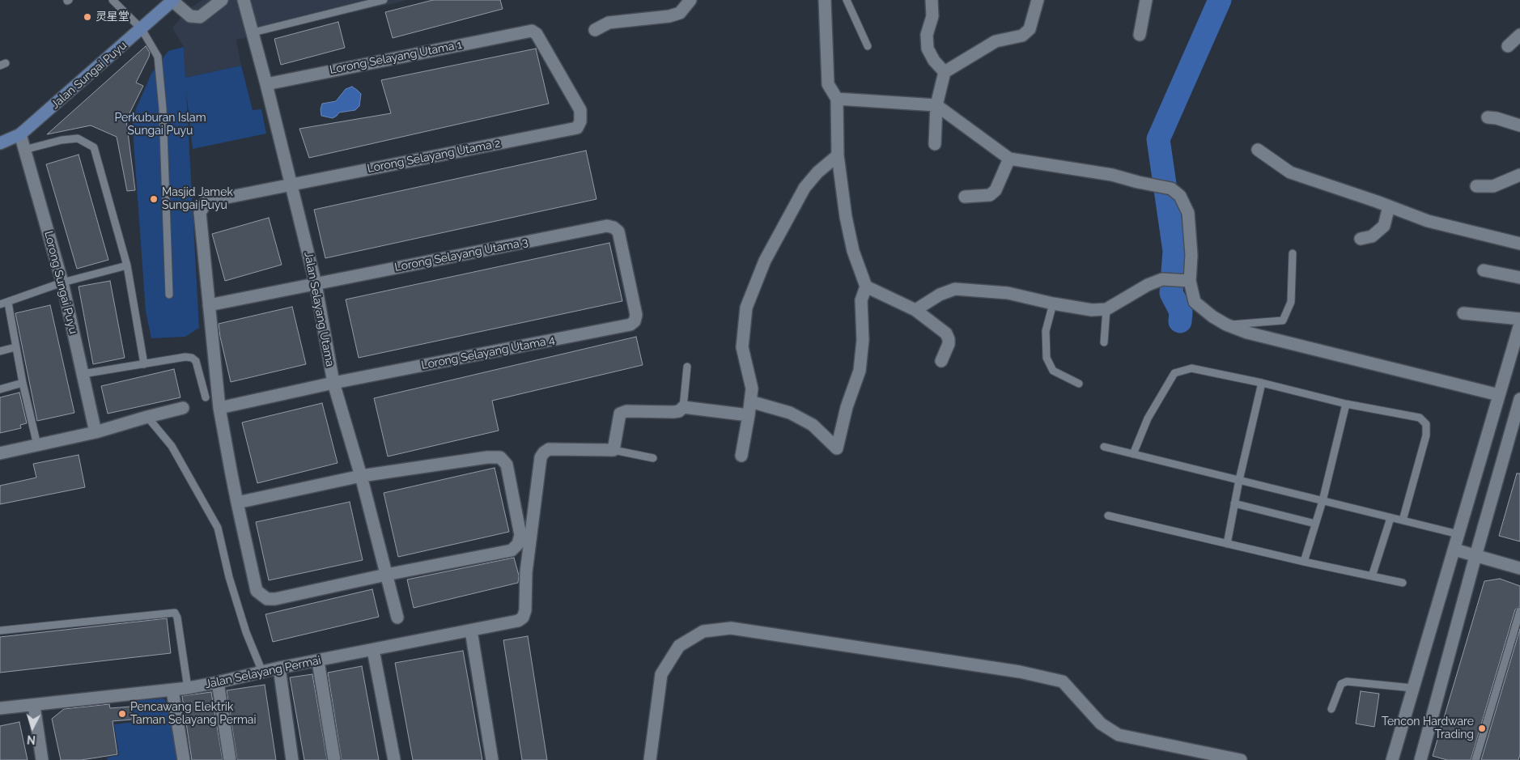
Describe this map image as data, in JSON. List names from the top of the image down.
{
  "streets": {
    "main road": ["Jalan Sungai Puyu"],
    "street": [
      "Lorong Selayang Utama 1",
      "Lorong Selayang Utama 2",
      "Lorong Selayang Utama 3",
      "Lorong Sungai Puyu",
      "Jalan Selayang Utama",
      "Lorong Selayang Utama 4",
      "Jalan Selayang Permai"
    ]
  },
  "crossings": [
    ["Lorong Selayang Utama 1", "Lorong Selayang Utama 2"],
    ["Lorong Selayang Utama 1", "Jalan Selayang Utama"],
    ["Jalan Sungai Puyu", "Lorong Sungai Puyu"],
    ["Lorong Selayang Utama 2", "Lorong Selayang Utama 3"],
    ["Lorong Selayang Utama 2", "Jalan Selayang Utama"],
    ["Lorong Selayang Utama 3", "Jalan Selayang Utama"],
    ["Lorong Selayang Utama 3", "Lorong Selayang Utama 4"],
    ["Jalan Selayang Utama", "Lorong Selayang Utama 4"]
  ],
  "parks": ["Perkuburan Islam Sungai Puyu"],
  "places": [
    "灵星堂",
    "Masjid Jamek Sungai Puyu",
    "Pencawang Elektrik Taman Selayang Permai",
    "Tencon Hardware Trading"
  ],
  "north": "bottom"
}
